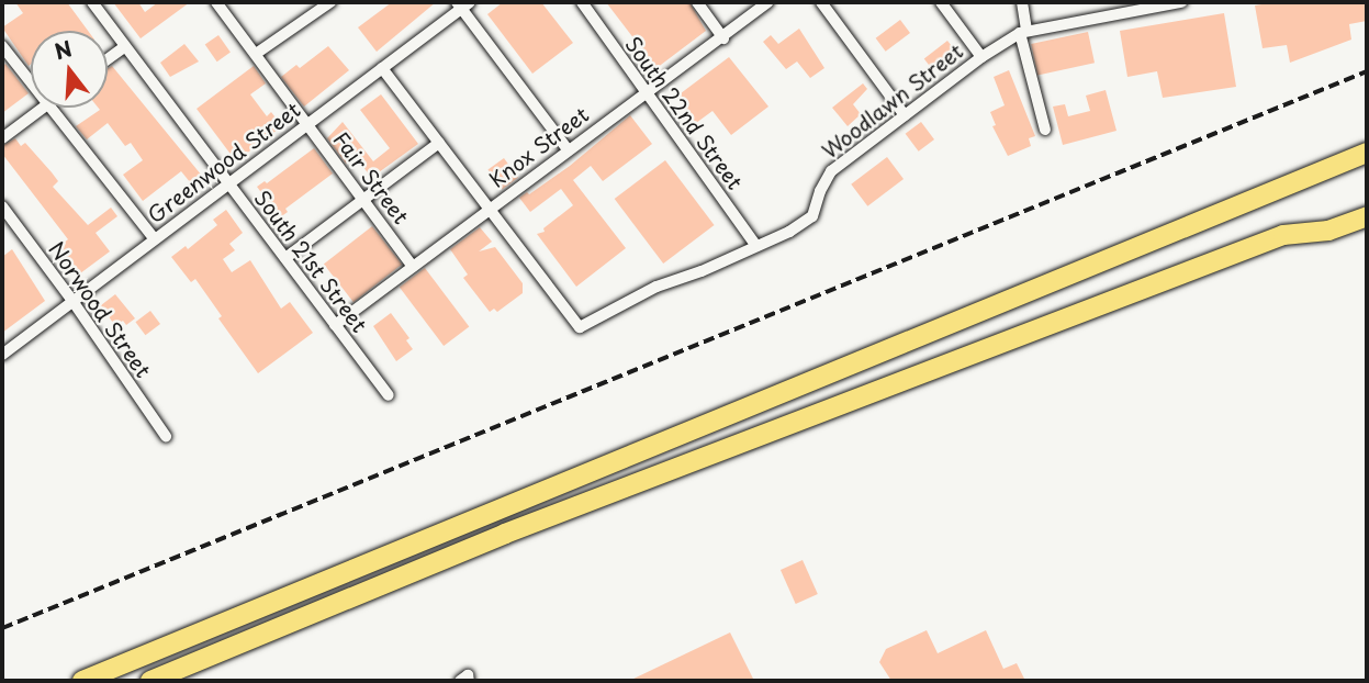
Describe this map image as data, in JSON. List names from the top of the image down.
{
  "streets": {
    "street": [
      "Woodlawn Street",
      "South 22nd Street",
      "Knox Street",
      "Greenwood Street",
      "Fair Street",
      "South 21st Street",
      "Norwood Street"
    ]
  },
  "crossings": [
    ["Woodlawn Street", "South 22nd Street"],
    ["Woodlawn Street", "Knox Street"],
    ["South 22nd Street", "Knox Street"],
    ["Knox Street", "Fair Street"],
    ["Knox Street", "South 21st Street"],
    ["Greenwood Street", "Fair Street"],
    ["Greenwood Street", "South 21st Street"],
    ["Greenwood Street", "Norwood Street"]
  ],
  "north": "top"
}
